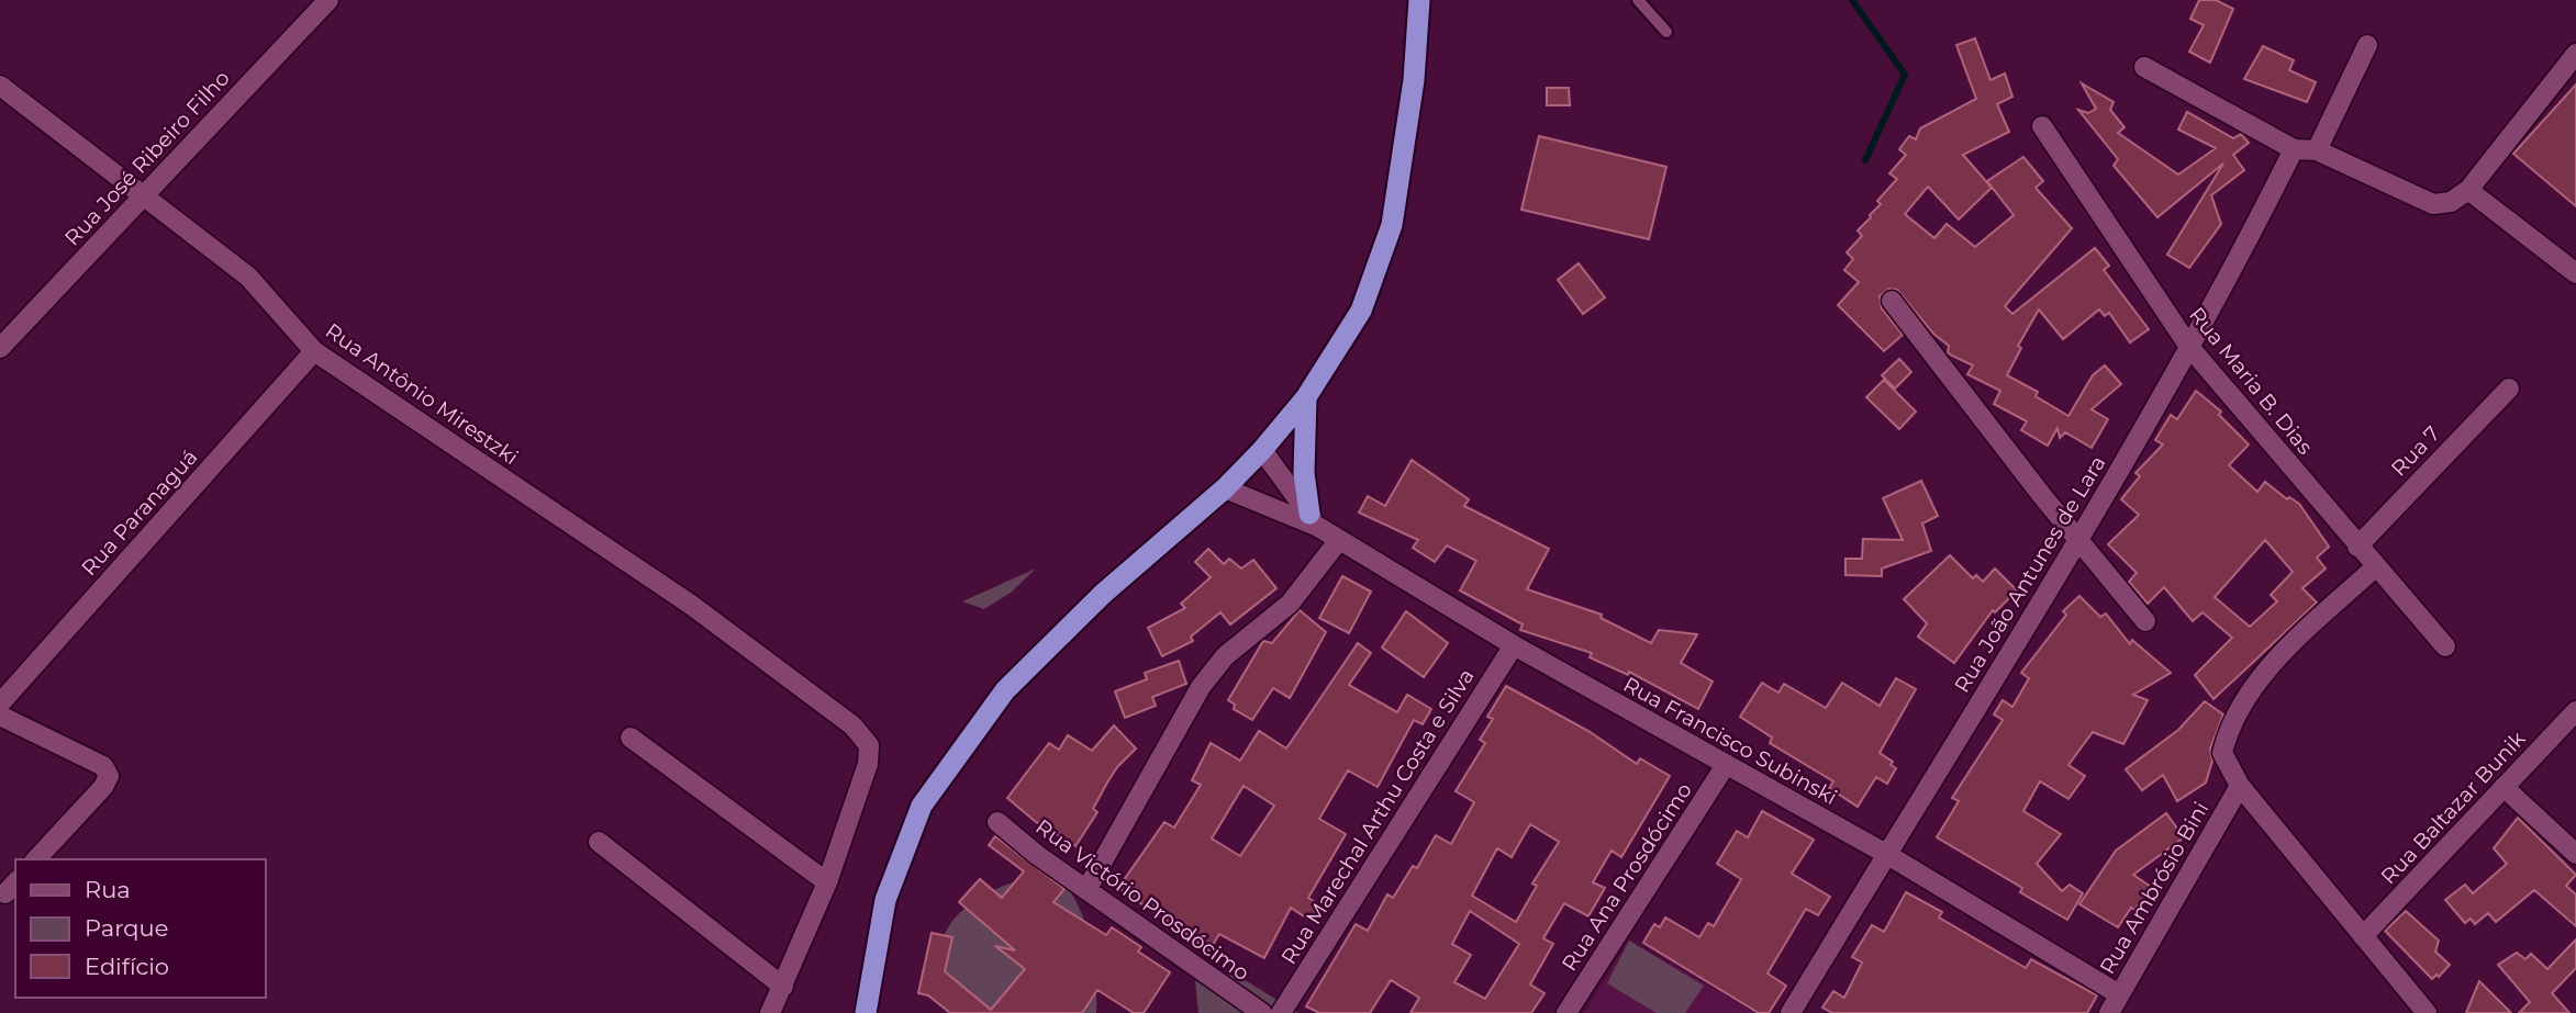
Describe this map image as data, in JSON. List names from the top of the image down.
{
  "streets": {
    "street": [
      "Rua José Ribeiro Filho",
      "Rua Maria B. Dias",
      "Rua Antônio Mirestzki",
      "Rua 7",
      "Rua Paranaguá",
      "Rua João Antunes de Lara",
      "Rua Francisco Subinski",
      "Rua Baltazar Bunik",
      "Rua Marechal Arthu Costa e Silva",
      "Rua Ana Prosdócimo",
      "Rua Ambrósio Bini",
      "Rua Victório Prosdócimo"
    ]
  },
  "crossings": [
    ["Rua José Ribeiro Filho", "Rua Antônio Mirestzki"],
    ["Rua Maria B. Dias", "Rua 7"],
    ["Rua Maria B. Dias", "Rua João Antunes de Lara"],
    ["Rua Antônio Mirestzki", "Rua Paranaguá"],
    ["Rua João Antunes de Lara", "Rua Francisco Subinski"],
    ["Rua Francisco Subinski", "Rua Marechal Arthu Costa e Silva"],
    ["Rua Francisco Subinski", "Rua Ana Prosdócimo"],
    ["Rua Francisco Subinski", "Rua Ambrósio Bini"]
  ],
  "legend": ["Rua", "Parque", "Edifício"]
}
